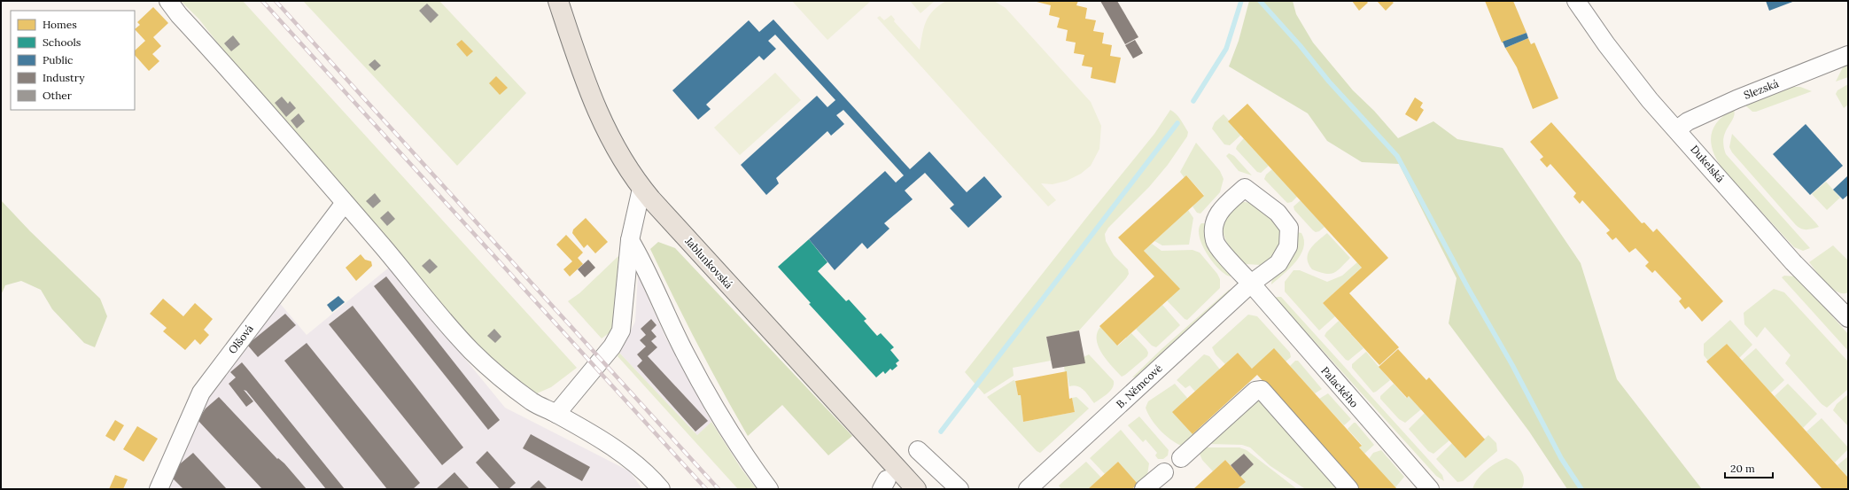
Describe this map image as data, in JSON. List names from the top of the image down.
{
  "streets": {
    "main road": ["Jablunkovská"],
    "street": [
      "Slezská",
      "Dukelská",
      "Olšová",
      "B. Němcové",
      "Palackého"
    ]
  },
  "crossings": [
    ["Slezská", "Dukelská"],
    ["B. Němcové", "Palackého"]
  ],
  "legend": [
    "Homes",
    "Schools",
    "Public",
    "Industry",
    "Other"
  ],
  "scale_bar": "20 m"
}
